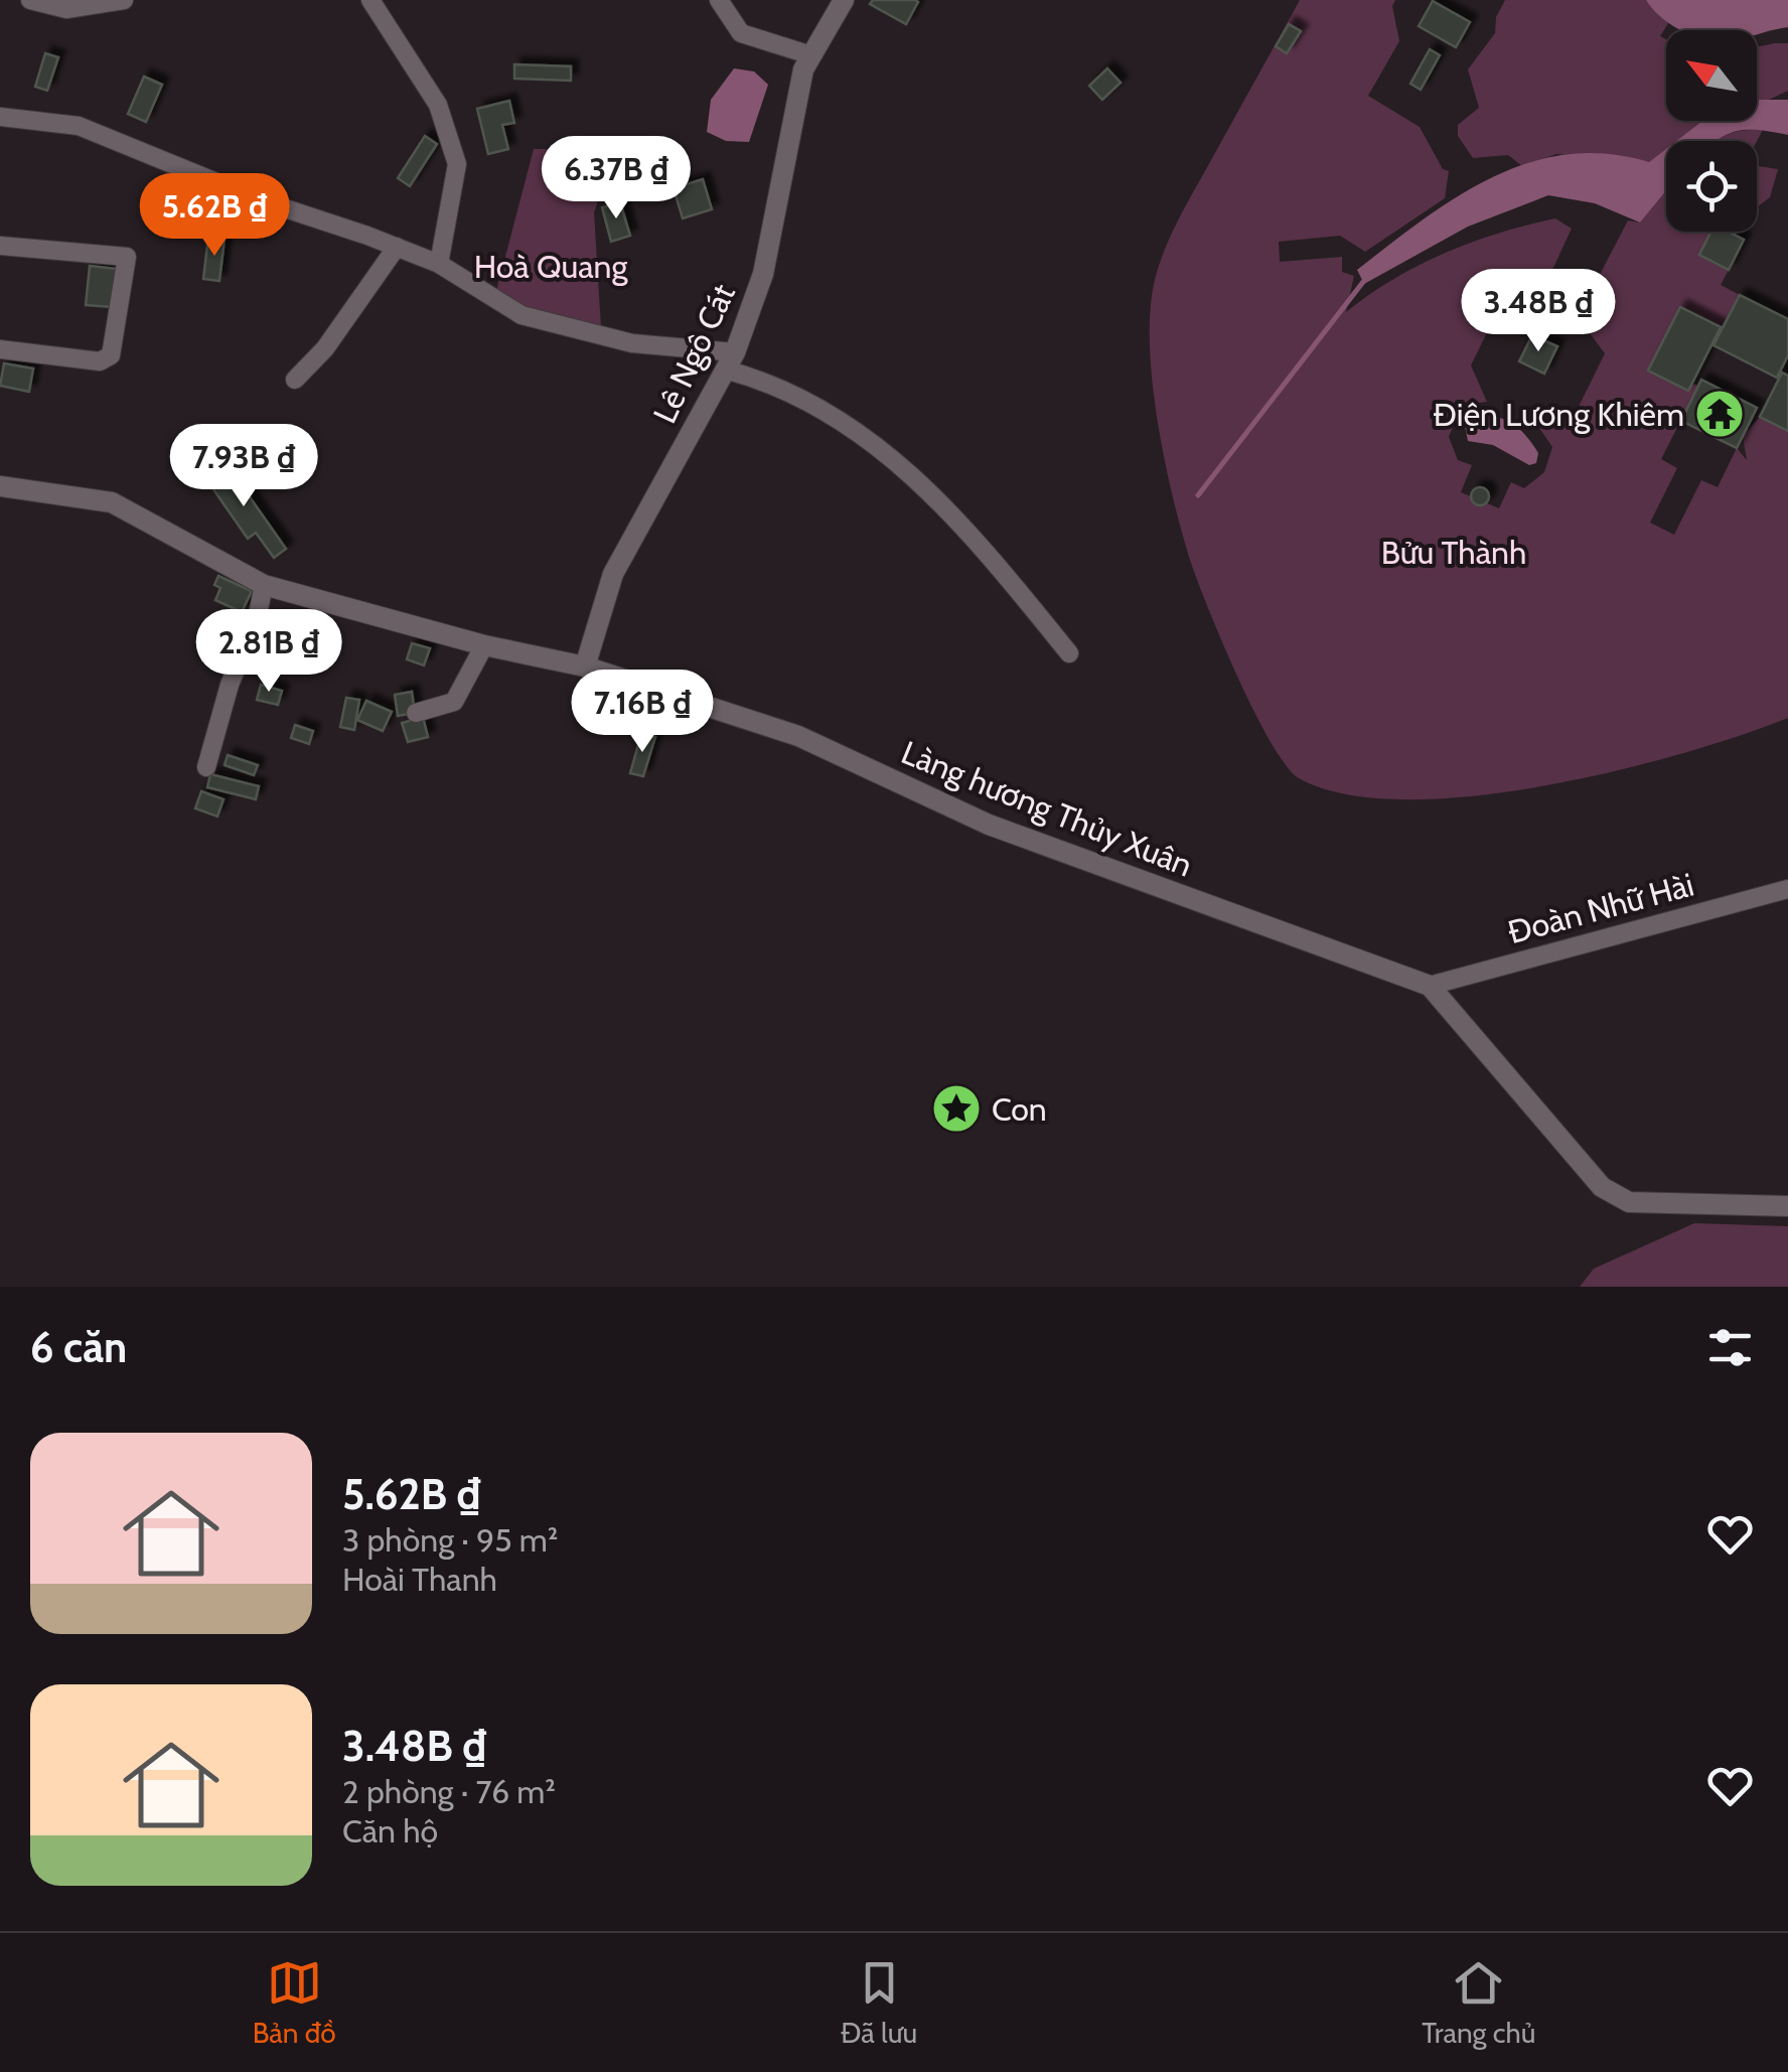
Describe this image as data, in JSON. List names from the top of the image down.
{
  "streets": {
    "street": ["Lê Ngô Cát", "Làng hương Thủy Xuân", "Đoàn Nhữ Hài"]
  },
  "crossings": [
    ["Lê Ngô Cát", "Làng hương Thủy Xuân"],
    ["Làng hương Thủy Xuân", "Đoàn Nhữ Hài"]
  ],
  "parks": ["Hoà Quang", "Bửu Thành"],
  "places": {
    "temple": ["Điện Lương Khiêm"],
    "place": ["Con"]
  },
  "north": "top left",
  "page": {
    "price": [
      "6.37B ₫",
      "5.62B ₫",
      "3.48B ₫",
      "7.93B ₫",
      "2.81B ₫",
      "7.16B ₫"
    ],
    "heading": "6 căn",
    "list": [
      {
        "name": "5.62B ₫",
        "note": "3 phòng · 95 m² · Hoài Thanh"
      },
      {
        "name": "3.48B ₫",
        "note": "2 phòng · 76 m² · Căn hộ"
      }
    ],
    "tabs": ["Bản đồ", "Đã lưu", "Trang chủ"]
  }
}
